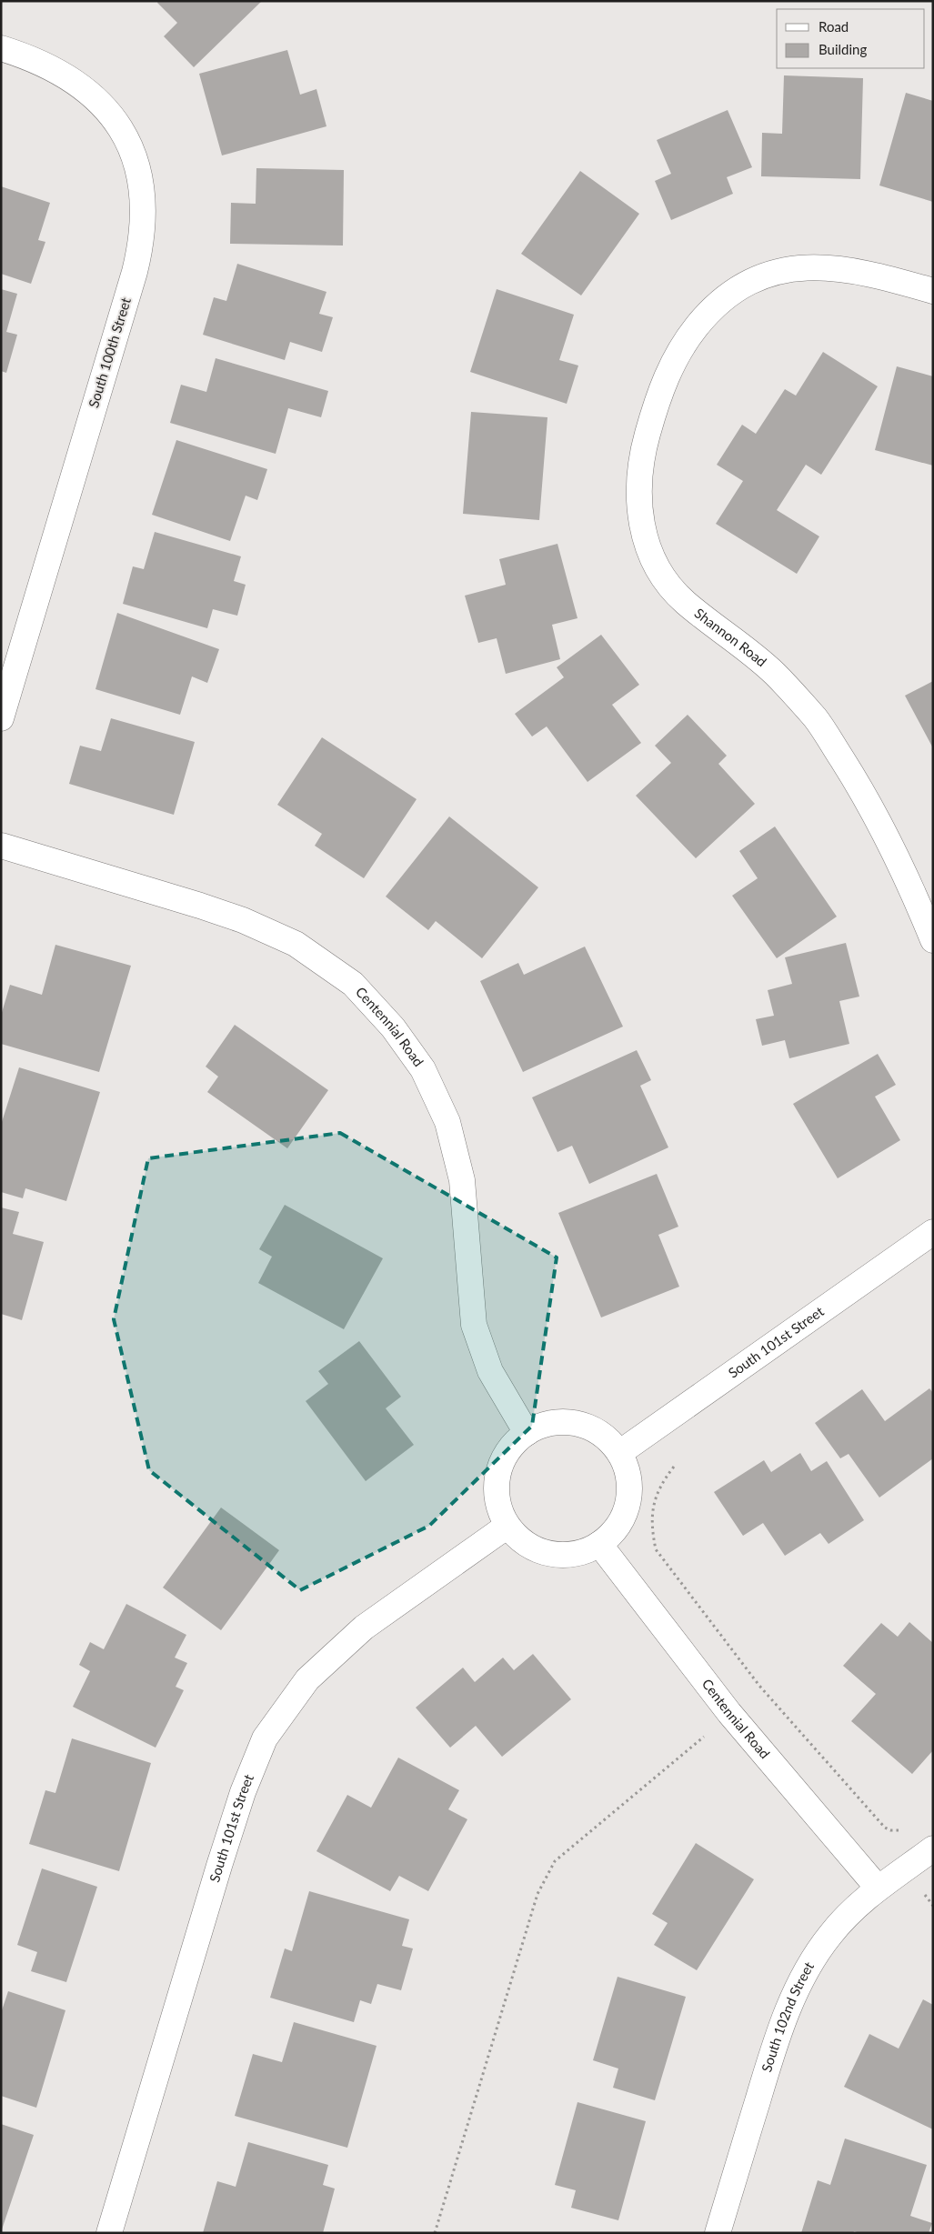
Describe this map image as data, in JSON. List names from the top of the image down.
{
  "streets": {
    "street": [
      "South 100th Street",
      "Shannon Road",
      "Centennial Road",
      "South 101st Street",
      "South 102nd Street"
    ]
  },
  "crossings": [
    ["Centennial Road", "South 101st Street"],
    ["Centennial Road", "South 102nd Street"]
  ],
  "legend": ["Road", "Building"]
}
